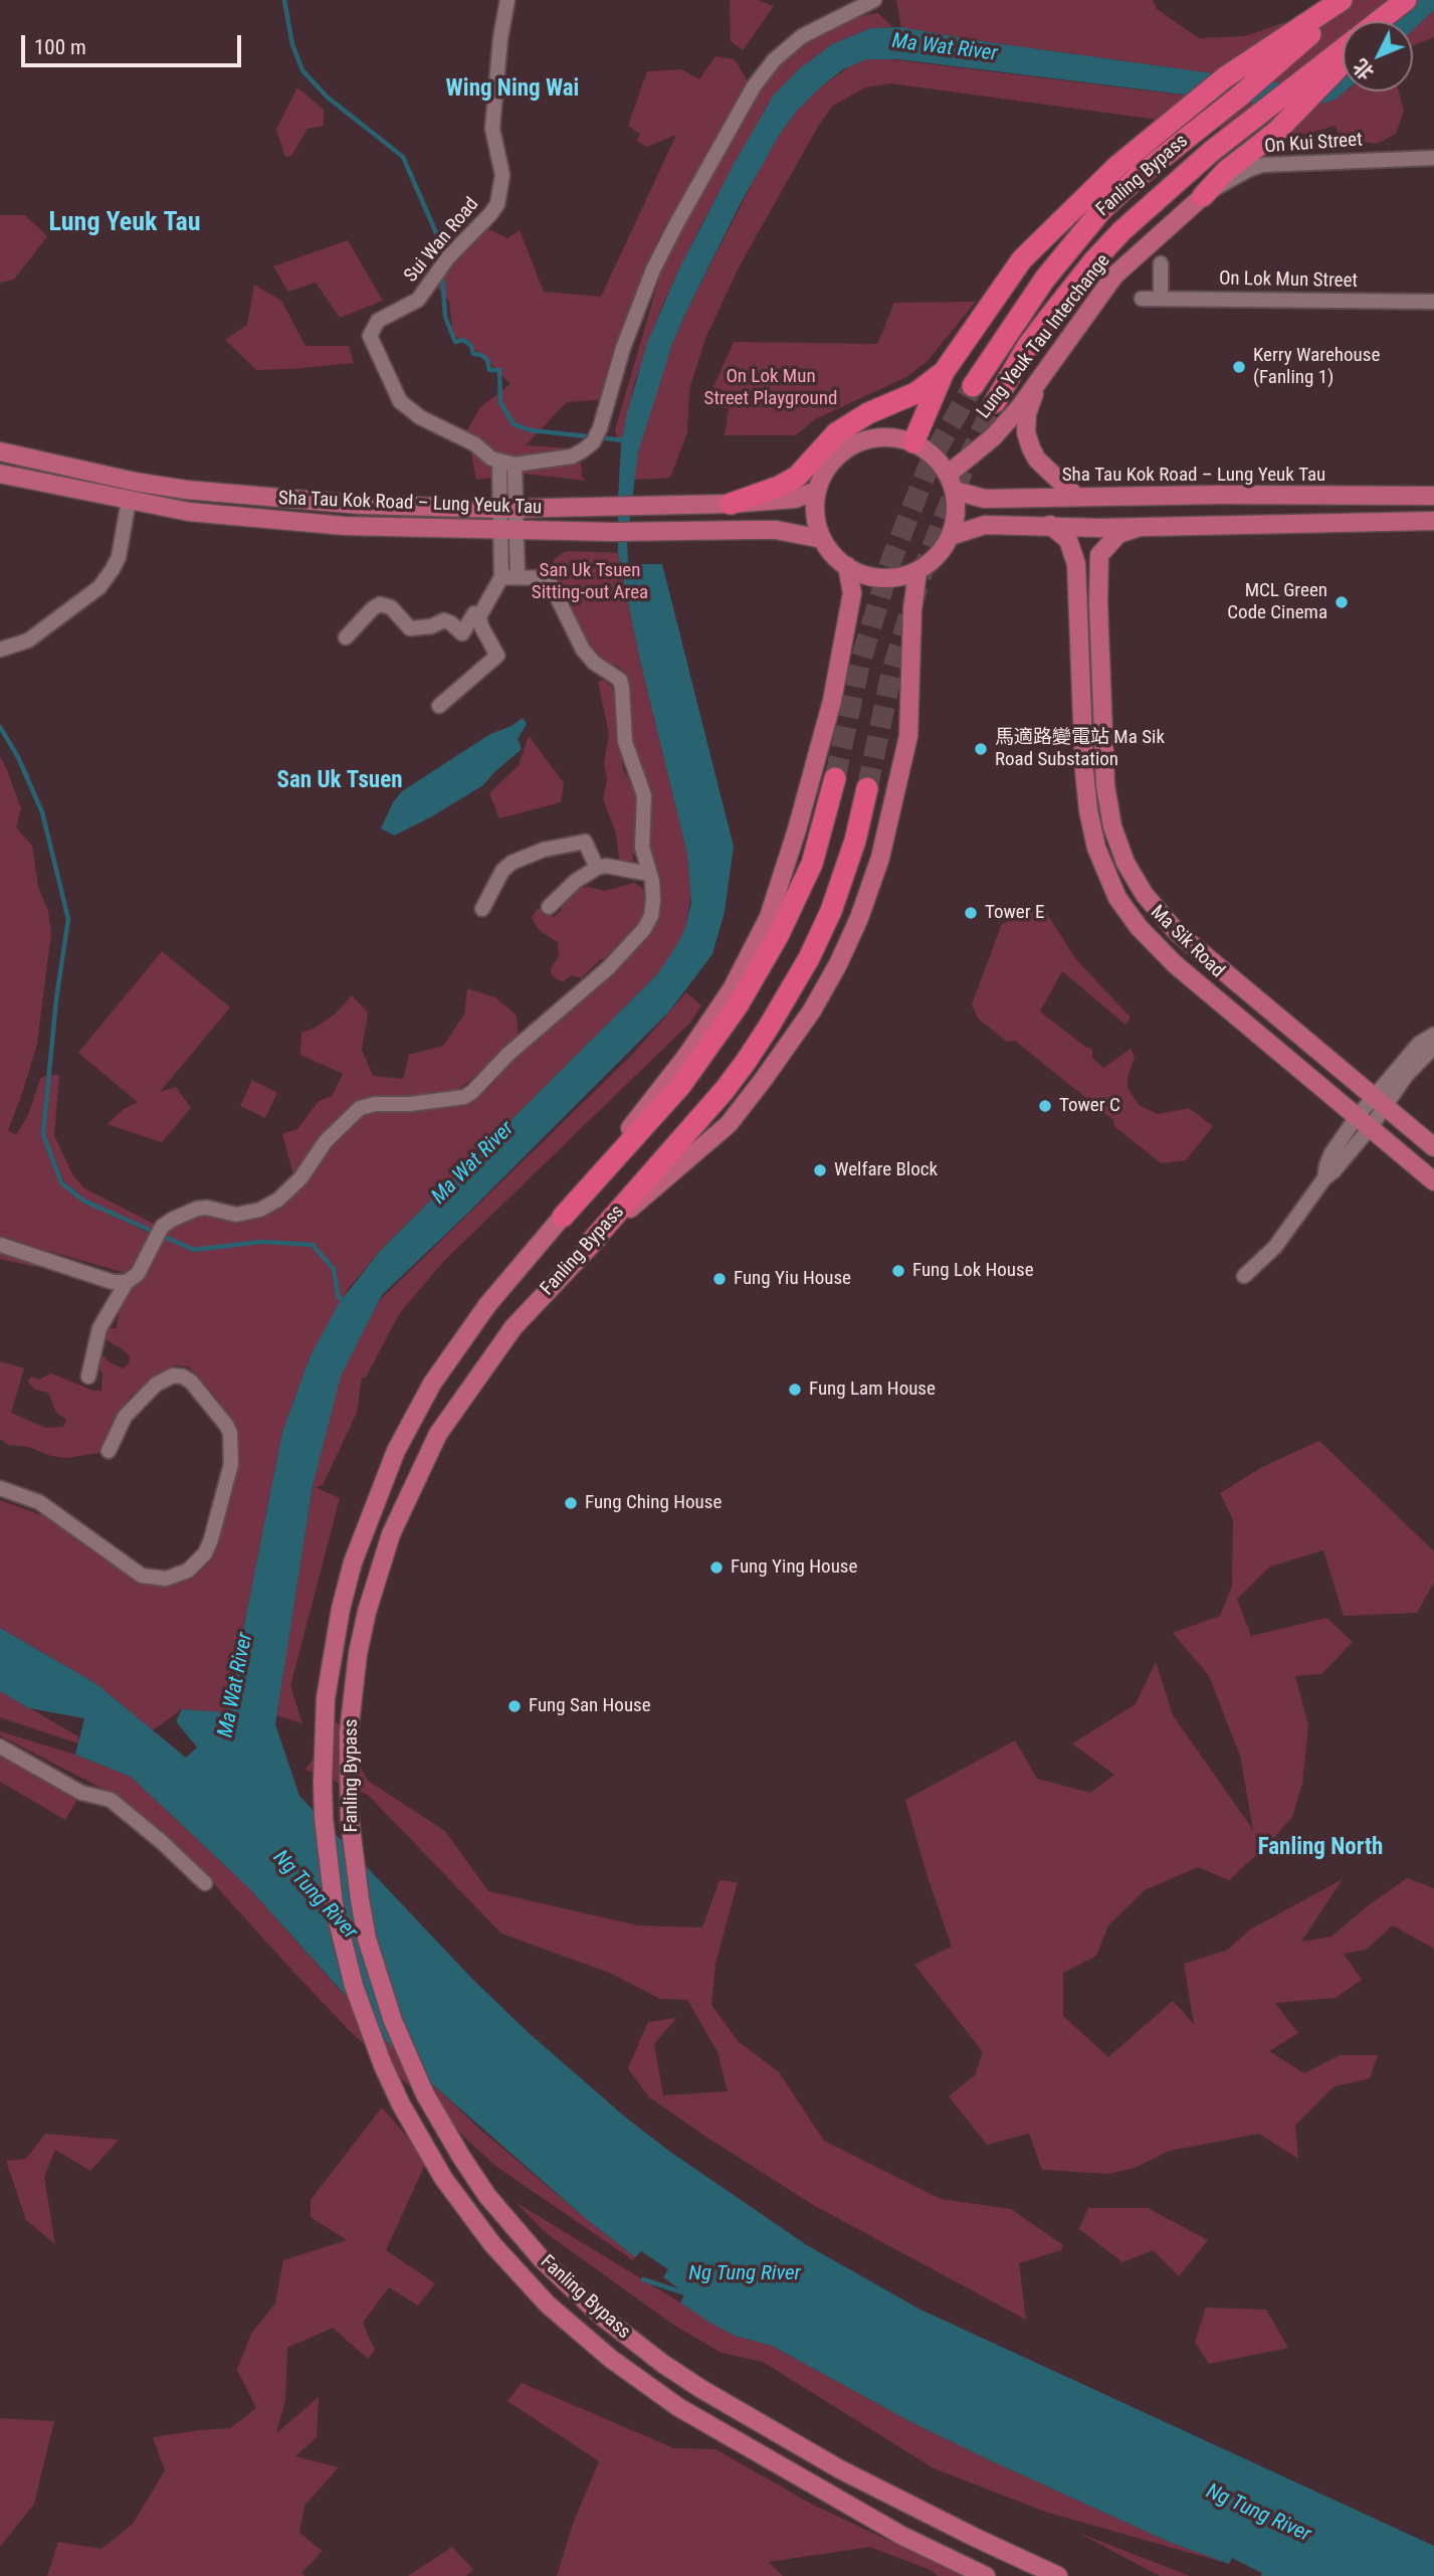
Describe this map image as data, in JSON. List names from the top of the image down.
{
  "streets": {
    "highway": ["Fanling Bypass"],
    "main road": ["Lung Yeuk Tau Interchange", "Sha Tau Kok Road – Lung Yeuk Tau", "Ma Sik Road"],
    "street": ["On Kui Street", "Sui Wan Road", "On Lok Mun Street"]
  },
  "crossings": [
    ["On Kui Street", "Lung Yeuk Tau Interchange"],
    ["Lung Yeuk Tau Interchange", "Sha Tau Kok Road – Lung Yeuk Tau"]
  ],
  "districts": [
    "Wing Ning Wai",
    "Lung Yeuk Tau",
    "San Uk Tsuen",
    "Fanling North"
  ],
  "water": ["Ma Wat River", "Ng Tung River"],
  "parks": ["On Lok Mun Street Playground", "San Uk Tsuen Sitting-out Area"],
  "places": [
    "Kerry Warehouse (Fanling 1)",
    "MCL Green Code Cinema",
    "馬適路變電站 Ma Sik Road Substation",
    "Tower E",
    "Tower C",
    "Welfare Block",
    "Fung Lok House",
    "Fung Yiu House",
    "Fung Lam House",
    "Fung Ching House",
    "Fung Ying House",
    "Fung San House"
  ],
  "scale_bar": "100 m",
  "north": "bottom left"
}
